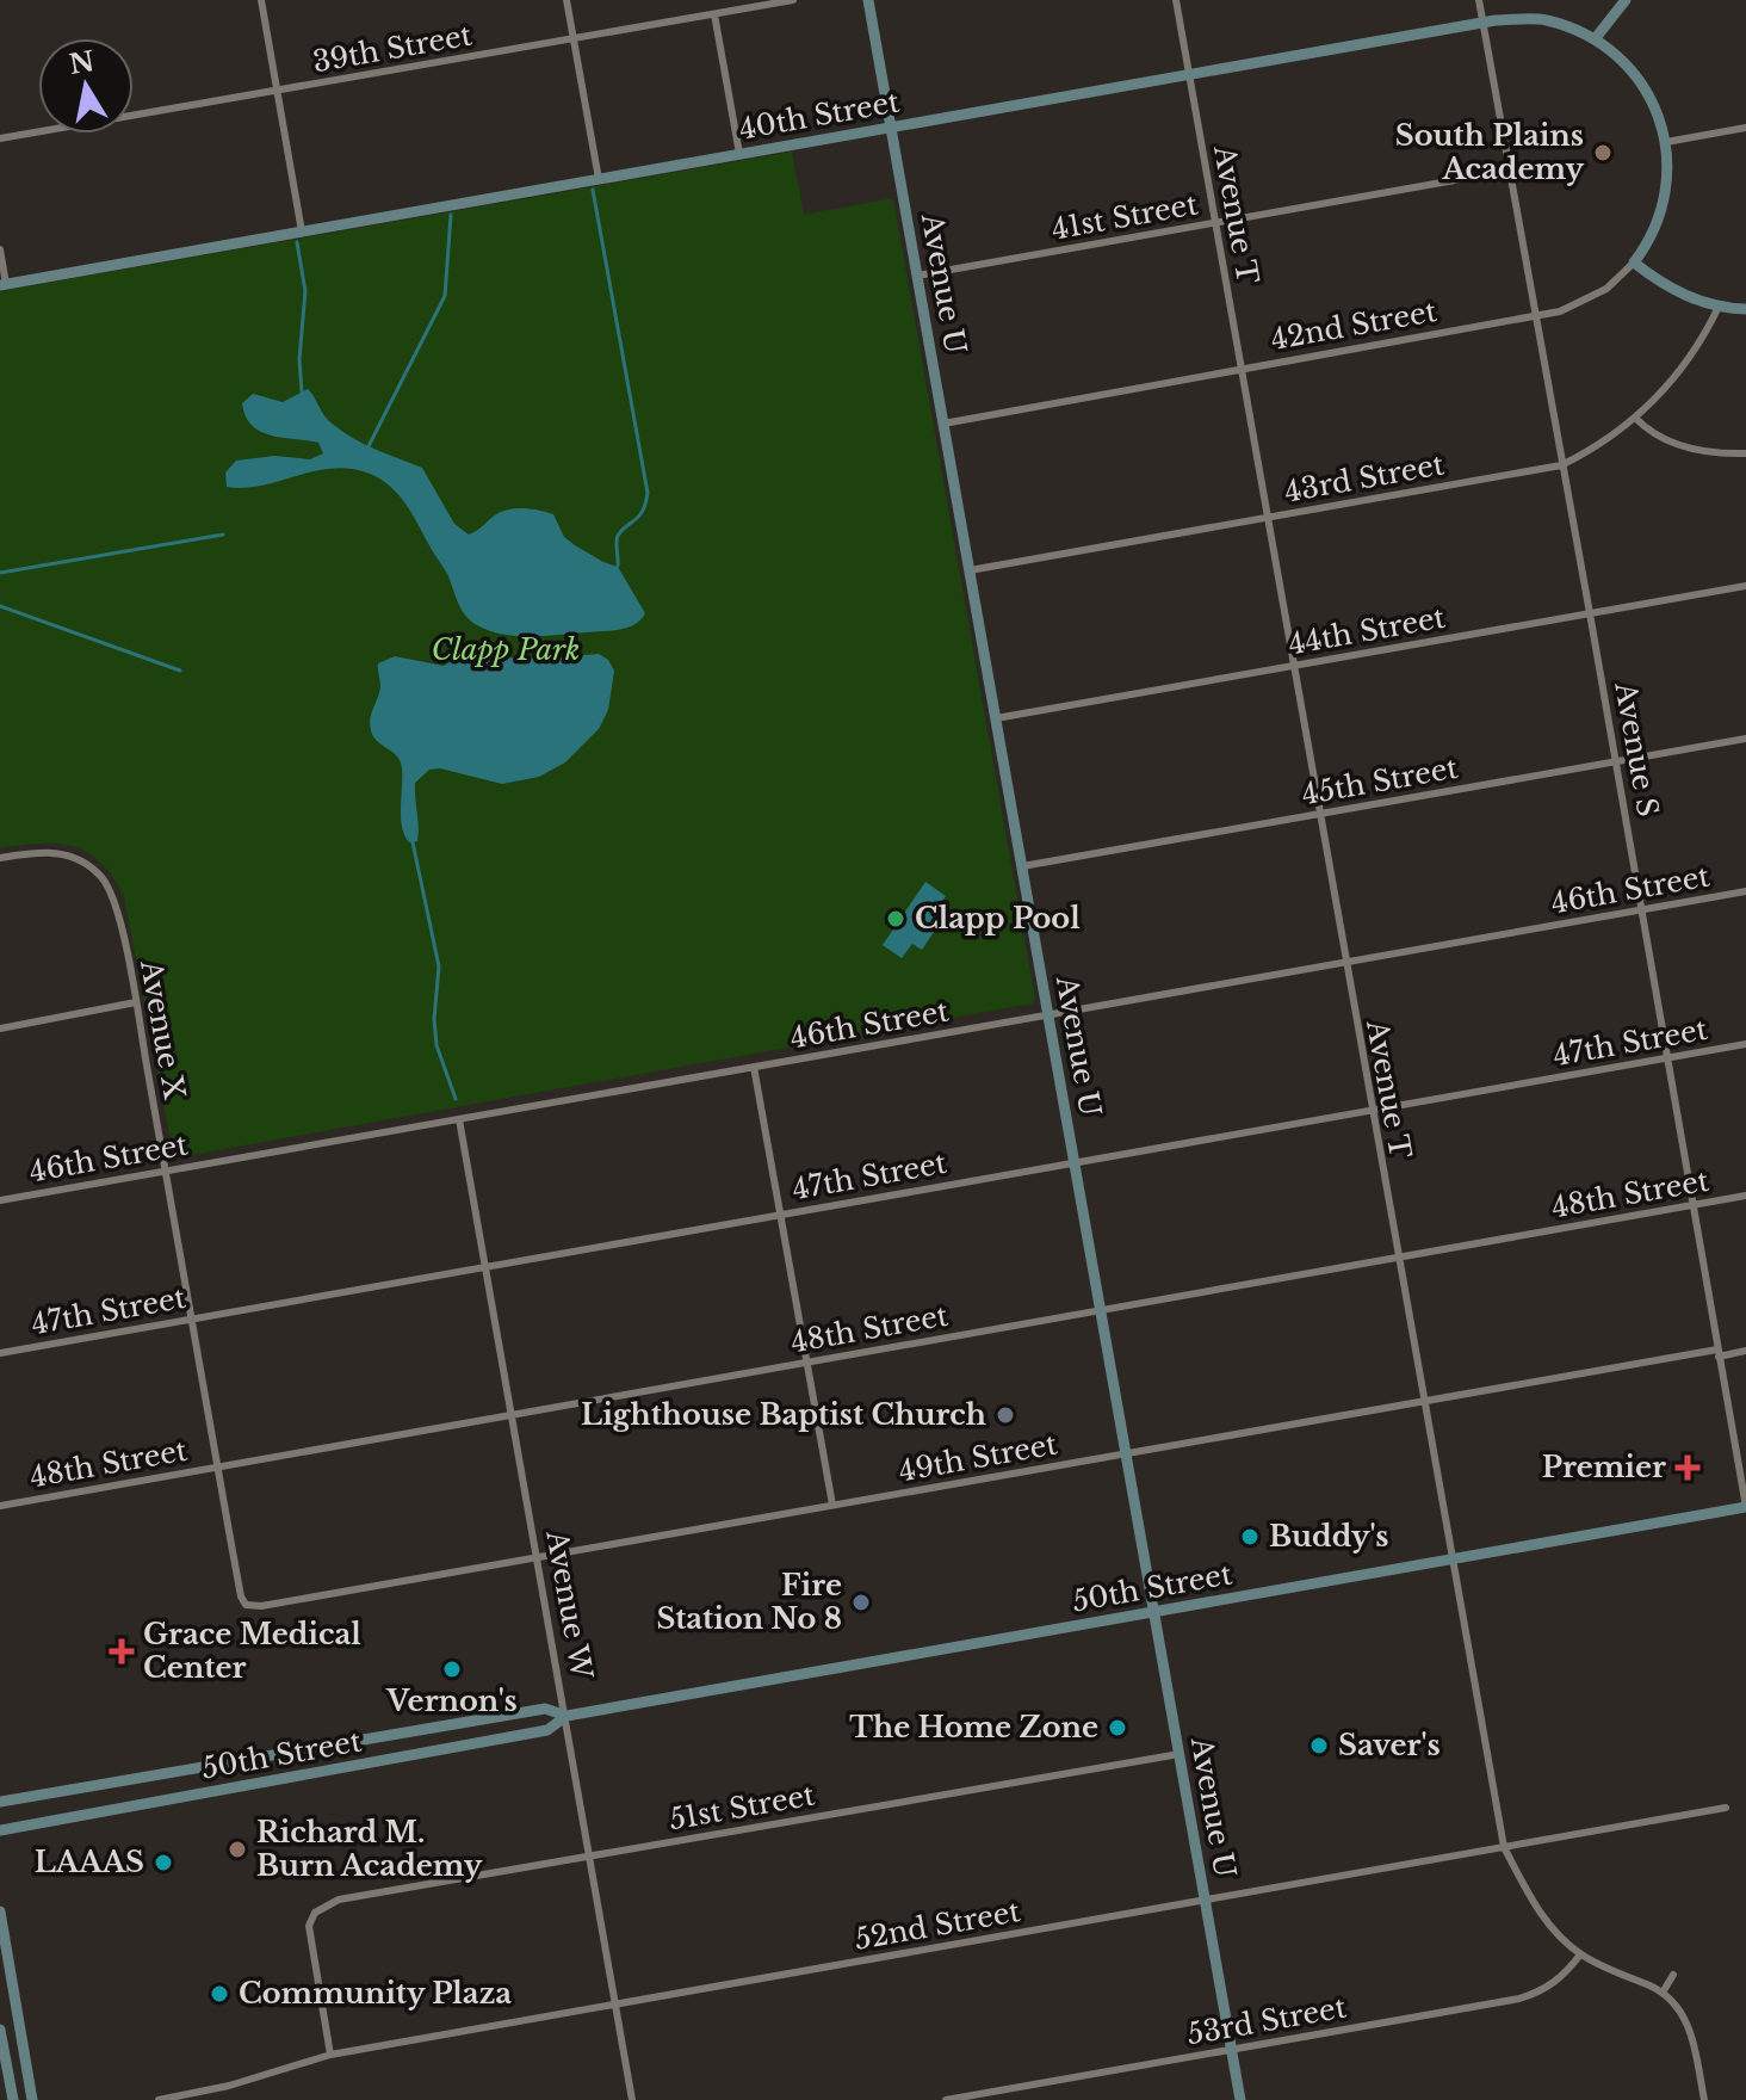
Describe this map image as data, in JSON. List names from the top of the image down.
{
  "streets": {
    "street": [
      "39th Street",
      "40th Street",
      "Avenue T",
      "41st Street",
      "Avenue U",
      "42nd Street",
      "43rd Street",
      "44th Street",
      "Avenue S",
      "45th Street",
      "46th Street",
      "Avenue X",
      "47th Street",
      "48th Street",
      "49th Street",
      "50th Street",
      "Avenue W",
      "51st Street",
      "52nd Street",
      "53rd Street"
    ]
  },
  "crossings": [
    ["40th Street", "Avenue T"],
    ["40th Street", "Avenue U"],
    ["40th Street", "Avenue S"],
    ["Avenue T", "41st Street"],
    ["Avenue T", "42nd Street"],
    ["Avenue T", "43rd Street"],
    ["Avenue T", "44th Street"],
    ["Avenue T", "45th Street"],
    ["Avenue T", "46th Street"],
    ["Avenue T", "47th Street"],
    ["Avenue T", "48th Street"],
    ["Avenue T", "49th Street"],
    ["Avenue T", "50th Street"],
    ["Avenue T", "52nd Street"],
    ["Avenue T", "53rd Street"],
    ["41st Street", "Avenue U"],
    ["41st Street", "Avenue S"],
    ["Avenue U", "42nd Street"],
    ["Avenue U", "43rd Street"],
    ["Avenue U", "44th Street"],
    ["Avenue U", "45th Street"],
    ["Avenue U", "46th Street"],
    ["Avenue U", "47th Street"],
    ["Avenue U", "48th Street"],
    ["Avenue U", "49th Street"],
    ["Avenue U", "50th Street"],
    ["Avenue U", "51st Street"],
    ["Avenue U", "52nd Street"],
    ["Avenue U", "53rd Street"],
    ["42nd Street", "Avenue S"],
    ["43rd Street", "Avenue S"],
    ["44th Street", "Avenue S"],
    ["Avenue S", "45th Street"],
    ["Avenue S", "46th Street"],
    ["Avenue S", "47th Street"],
    ["Avenue S", "48th Street"],
    ["Avenue S", "49th Street"],
    ["Avenue S", "50th Street"],
    ["46th Street", "Avenue X"],
    ["46th Street", "Avenue W"],
    ["Avenue X", "47th Street"],
    ["Avenue X", "48th Street"],
    ["Avenue X", "49th Street"],
    ["47th Street", "Avenue W"],
    ["48th Street", "Avenue W"],
    ["49th Street", "Avenue W"],
    ["50th Street", "Avenue W"],
    ["Avenue W", "51st Street"],
    ["Avenue W", "52nd Street"],
    ["51st Street", "52nd Street"]
  ],
  "parks": ["Clapp Park"],
  "places": {
    "other": [
      "South Plains Academy",
      "Clapp Pool",
      "Lighthouse Baptist Church",
      "Buddy's",
      "Fire Station No 8",
      "Vernon's",
      "The Home Zone",
      "Saver's",
      "Richard M. Burn Academy",
      "LAAAS",
      "Community Plaza"
    ],
    "health": ["Premier", "Grace Medical Center"]
  },
  "north": "top"
}
